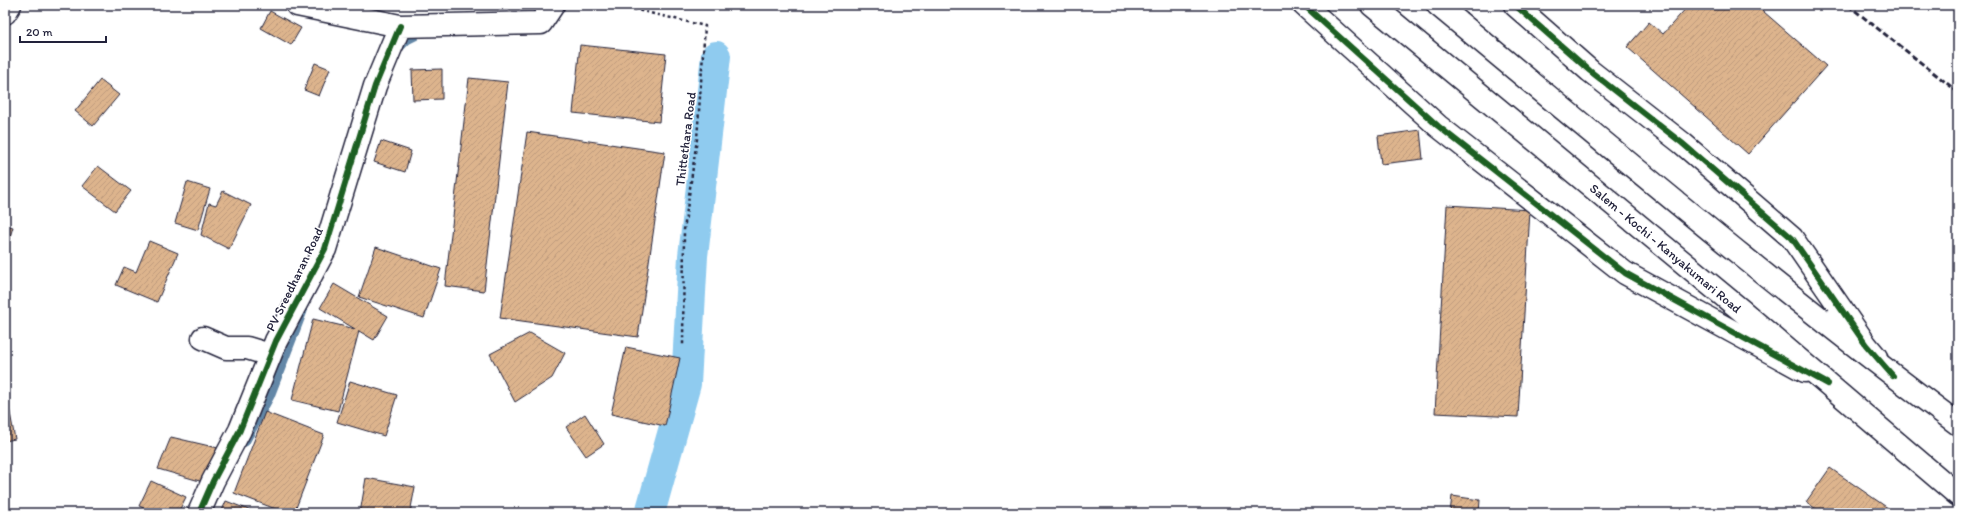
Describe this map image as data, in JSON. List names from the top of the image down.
{
  "streets": {
    "main road": ["Salem - Kochi - Kanyakumari Road", "PV Sreedharan Road"],
    "path": ["Thittethara Road"]
  },
  "scale_bar": "20 m"
}
